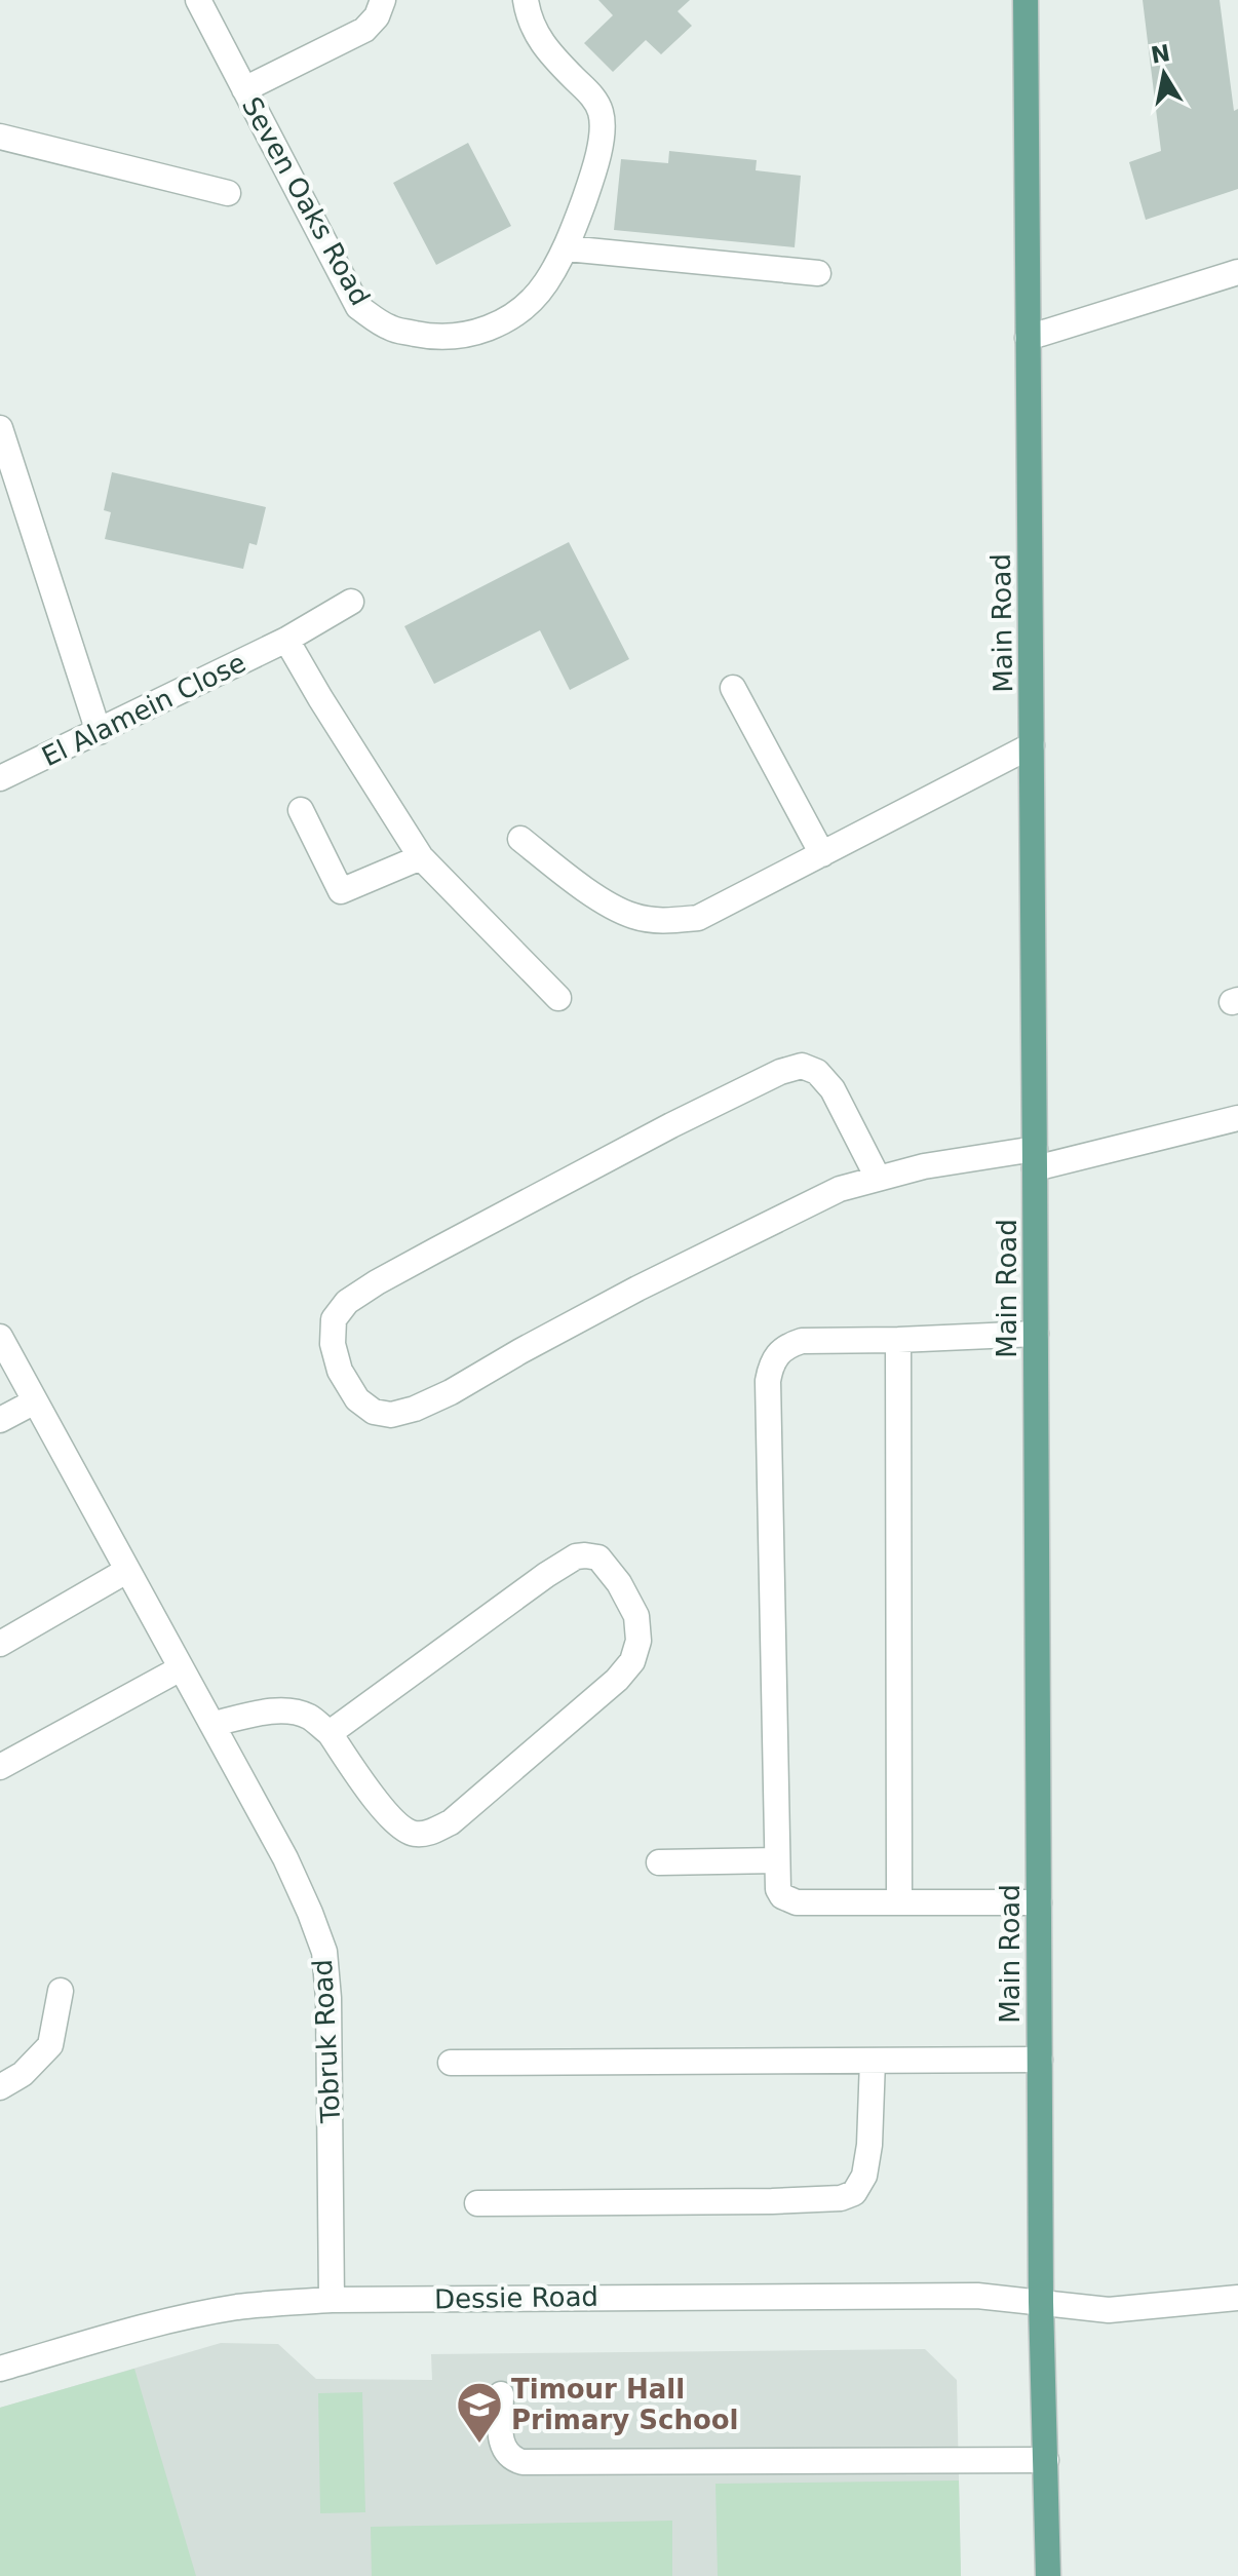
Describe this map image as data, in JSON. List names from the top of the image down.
{
  "streets": {
    "main road": ["Main Road"],
    "street": [
      "Seven Oaks Road",
      "El Alamein Close",
      "Tobruk Road",
      "Dessie Road"
    ]
  },
  "crossings": [
    ["Main Road", "Dessie Road"],
    ["Tobruk Road", "Dessie Road"]
  ],
  "places": {
    "school or university": ["Timour Hall Primary School"]
  },
  "north": "top"
}
